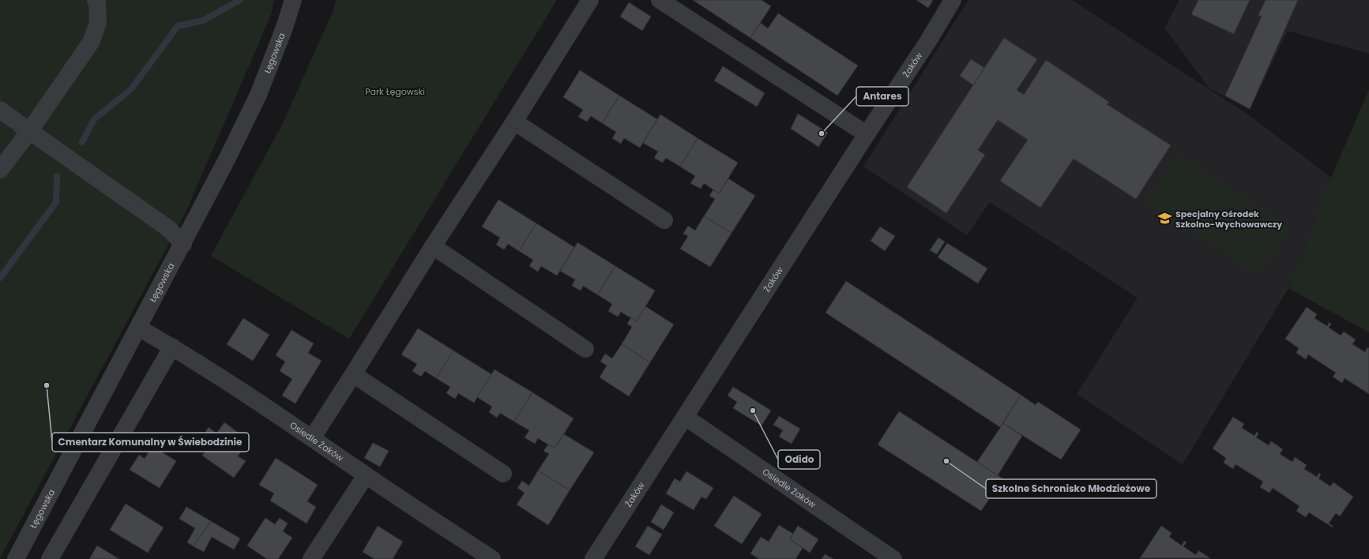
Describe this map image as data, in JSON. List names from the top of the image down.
{
  "streets": {
    "street": ["Łęgowska", "Żaków", "Osiedle Żaków"]
  },
  "crossings": [
    ["Łęgowska", "Osiedle Żaków"],
    ["Żaków", "Osiedle Żaków"]
  ],
  "parks": ["Park Łęgowski"],
  "places": {
    "other": [
      "Antares",
      "Cmentarz Komunalny w Świebodzinie",
      "Odido",
      "Szkolne Schronisko Młodzieżowe"
    ],
    "school or university": ["Specjalny Ośrodek Szkolno-Wychowawczy"]
  }
}
